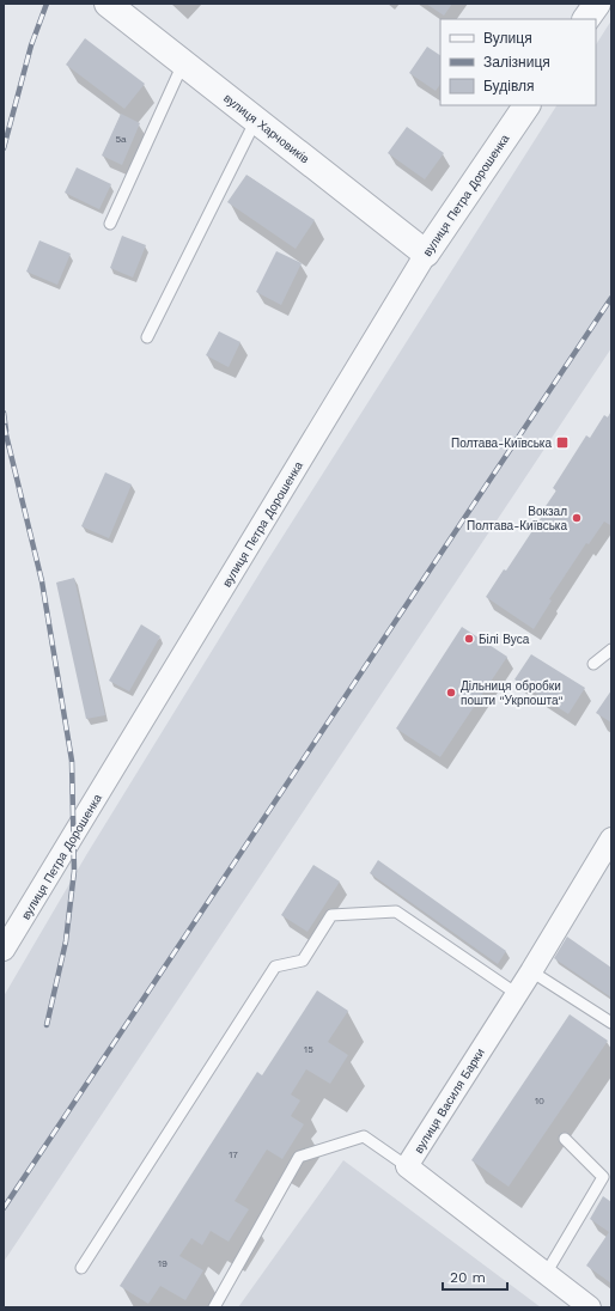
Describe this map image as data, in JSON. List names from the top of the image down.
{
  "streets": {
    "street": ["вулиця Харчовиків", "вулиця Петра Дорошенка", "вулиця Василя Барки"]
  },
  "crossings": [
    ["вулиця Харчовиків", "вулиця Петра Дорошенка"]
  ],
  "places": {
    "transit": ["Полтава-Київська"],
    "other": ["Вокзал Полтава-Київська", "Білі Вуса", "Дільниця обробки пошти \"Укрпошта\""]
  },
  "house_numbers": [
    "5а",
    "15",
    "10",
    "17",
    "19"
  ],
  "legend": ["Вулиця", "Залізниця", "Будівля"],
  "scale_bar": "20 m"
}
